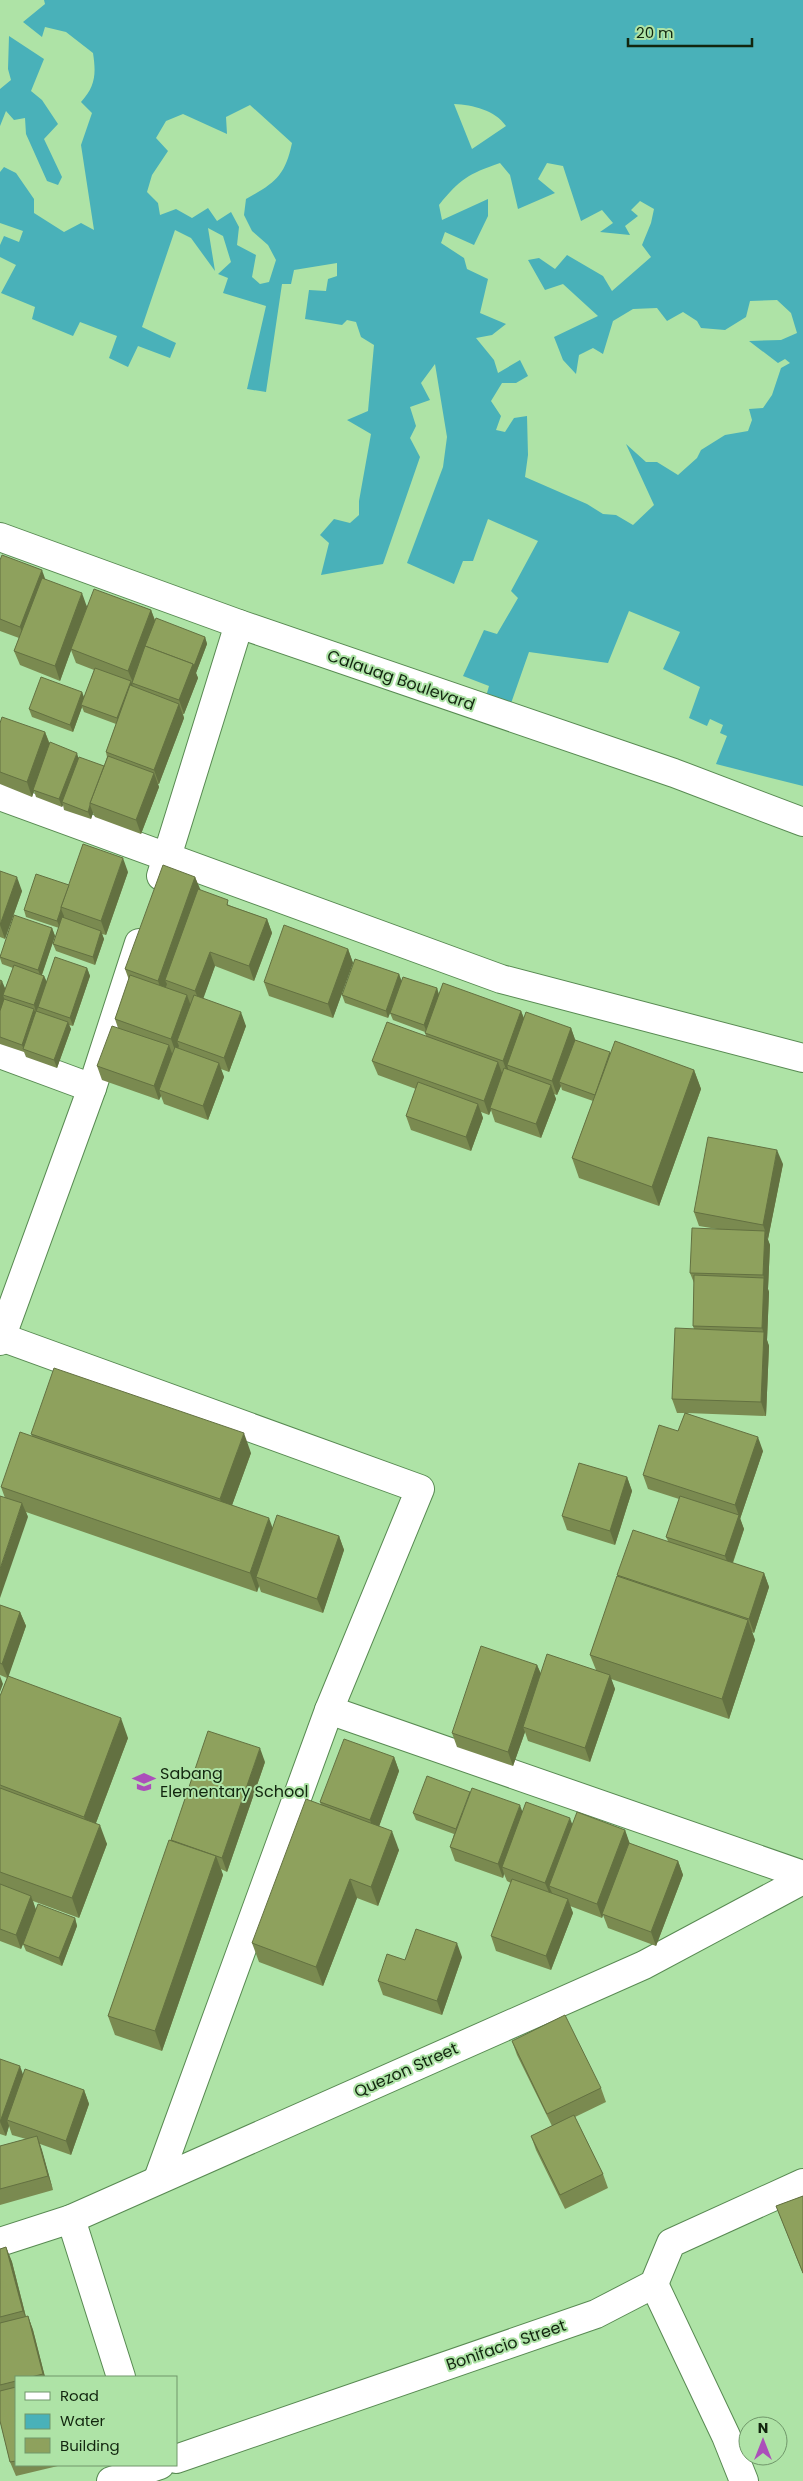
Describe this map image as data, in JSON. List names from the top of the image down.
{
  "streets": {
    "street": ["Calauag Boulevard", "Quezon Street", "Bonifacio Street"]
  },
  "places": {
    "school or university": ["Sabang Elementary School"]
  },
  "legend": ["Road", "Water", "Building"],
  "scale_bar": "20 m",
  "north": "top"
}
